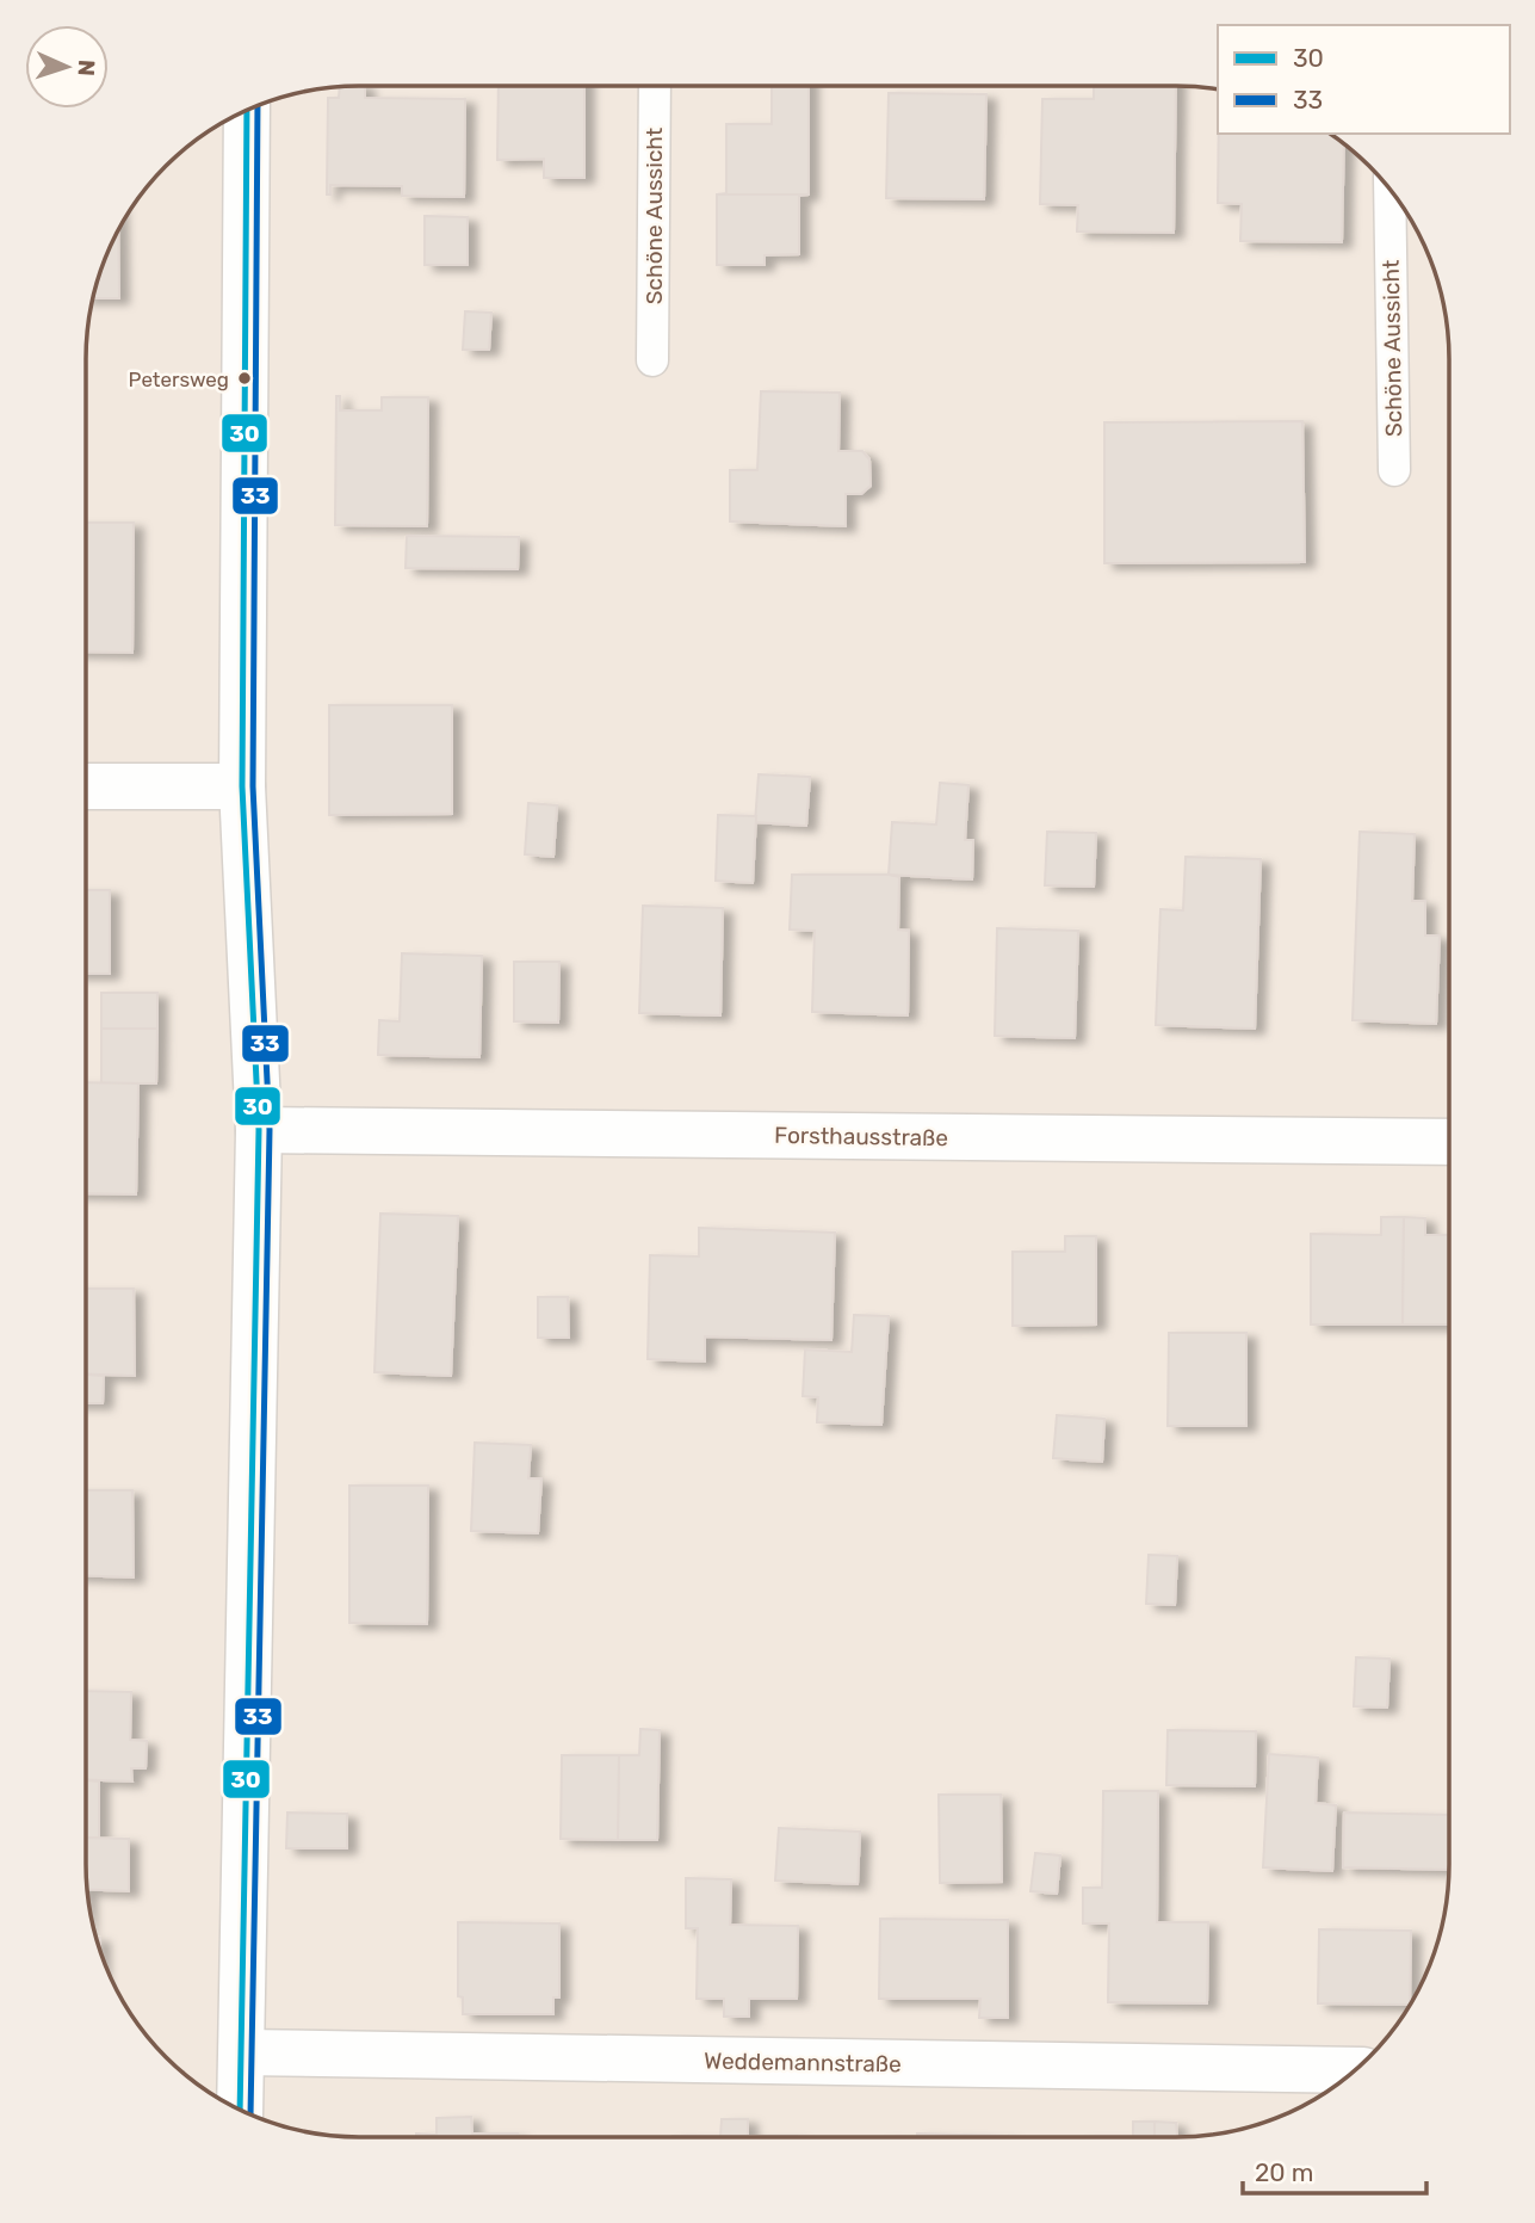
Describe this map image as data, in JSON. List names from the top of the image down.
{
  "streets": {
    "street": ["Forsthausstraße", "Weddemannstraße"],
    "lane": ["Schöne Aussicht"]
  },
  "places": ["Petersweg"],
  "lines": ["transit line 33", "transit line 30"],
  "legend": ["30", "33"],
  "scale_bar": "20 m",
  "north": "right"
}
